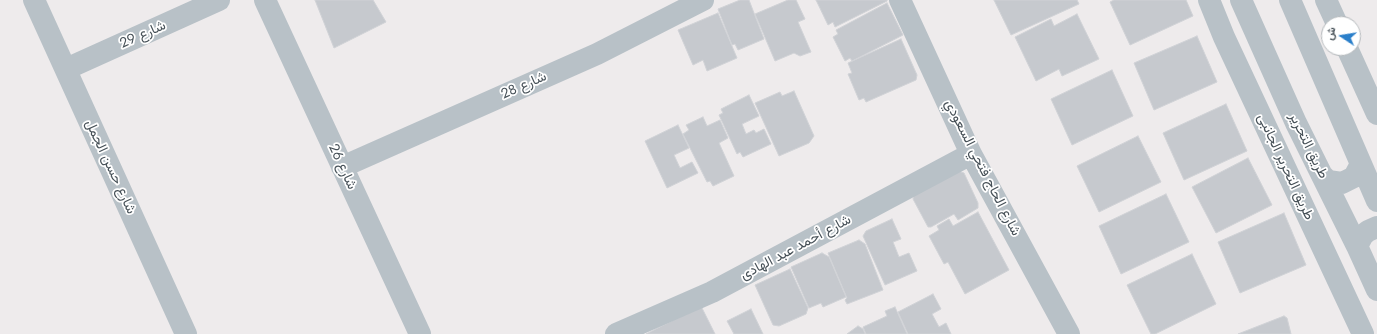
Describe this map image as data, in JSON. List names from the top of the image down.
{
  "streets": {
    "street": [
      "شارع 29",
      "شارع 28",
      "طريق التحرير",
      "شارع حسن الجمل",
      "شارع 26",
      "طريق التحرير الجانبى",
      "شارع الحاج فتحي السعودي",
      "شارع أحمد عبد الهادى"
    ]
  },
  "crossings": [
    ["شارع 29", "شارع حسن الجمل"],
    ["شارع 28", "شارع 26"],
    ["شارع الحاج فتحي السعودي", "شارع أحمد عبد الهادى"]
  ],
  "north": "left"
}
